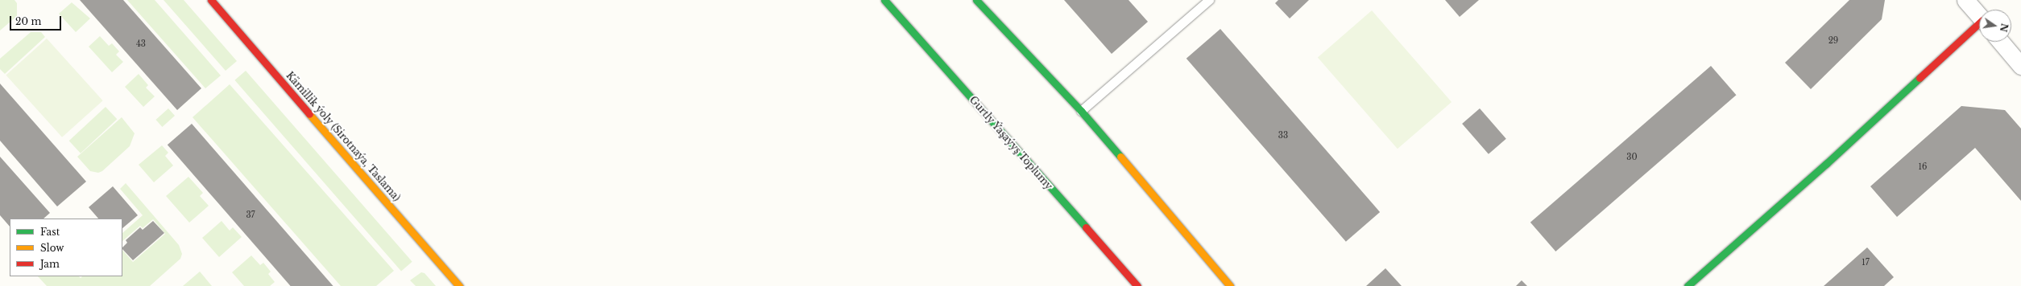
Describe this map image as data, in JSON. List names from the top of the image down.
{
  "streets": {
    "street": ["Kämillik ýoly (Sirotnaýa, Taslama)", "Gurtly Ýaşaýyş Toplumy"]
  },
  "house_numbers": [
    "29",
    "43",
    "33",
    "30",
    "16",
    "37",
    "17"
  ],
  "legend": ["Fast", "Slow", "Jam"],
  "scale_bar": "20 m",
  "north": "right"
}
